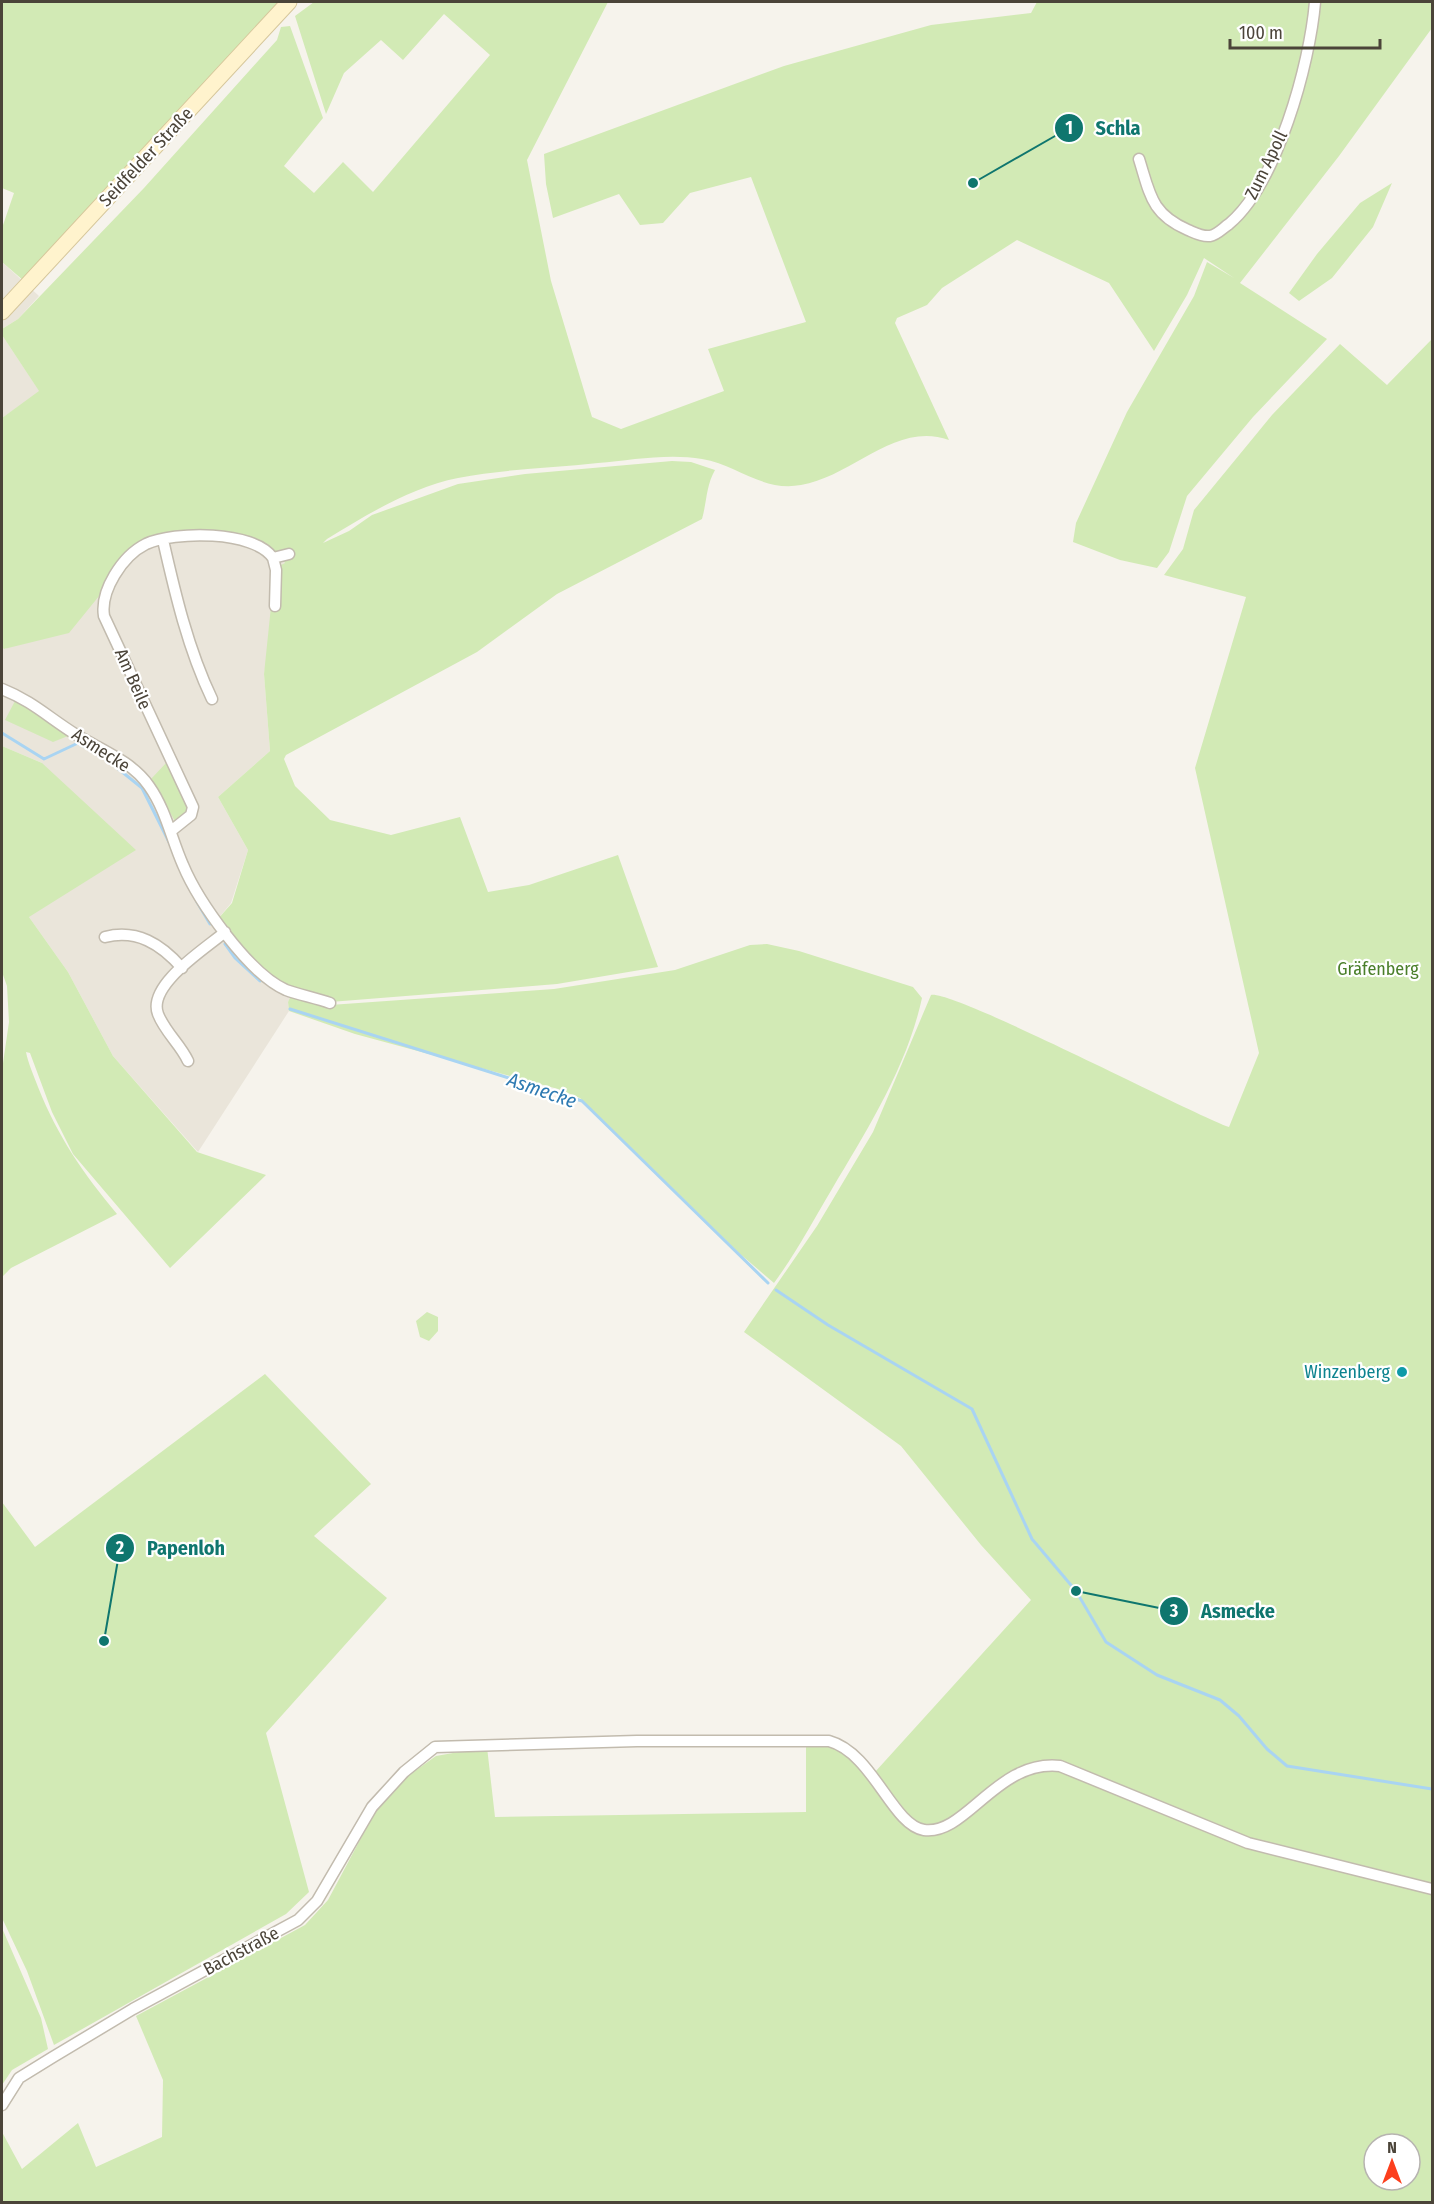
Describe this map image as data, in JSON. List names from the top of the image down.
{
  "streets": {
    "main road": ["Seidfelder Straße"],
    "street": [
      "Zum Apoll",
      "Am Beile",
      "Asmecke",
      "Bachstraße"
    ]
  },
  "crossings": [
    ["Am Beile", "Asmecke"]
  ],
  "water": ["Asmecke"],
  "parks": ["Gräfenberg"],
  "places": [
    "Schla",
    "Winzenberg",
    "Asmecke",
    "Papenloh"
  ],
  "scale_bar": "100 m",
  "north": "top"
}
